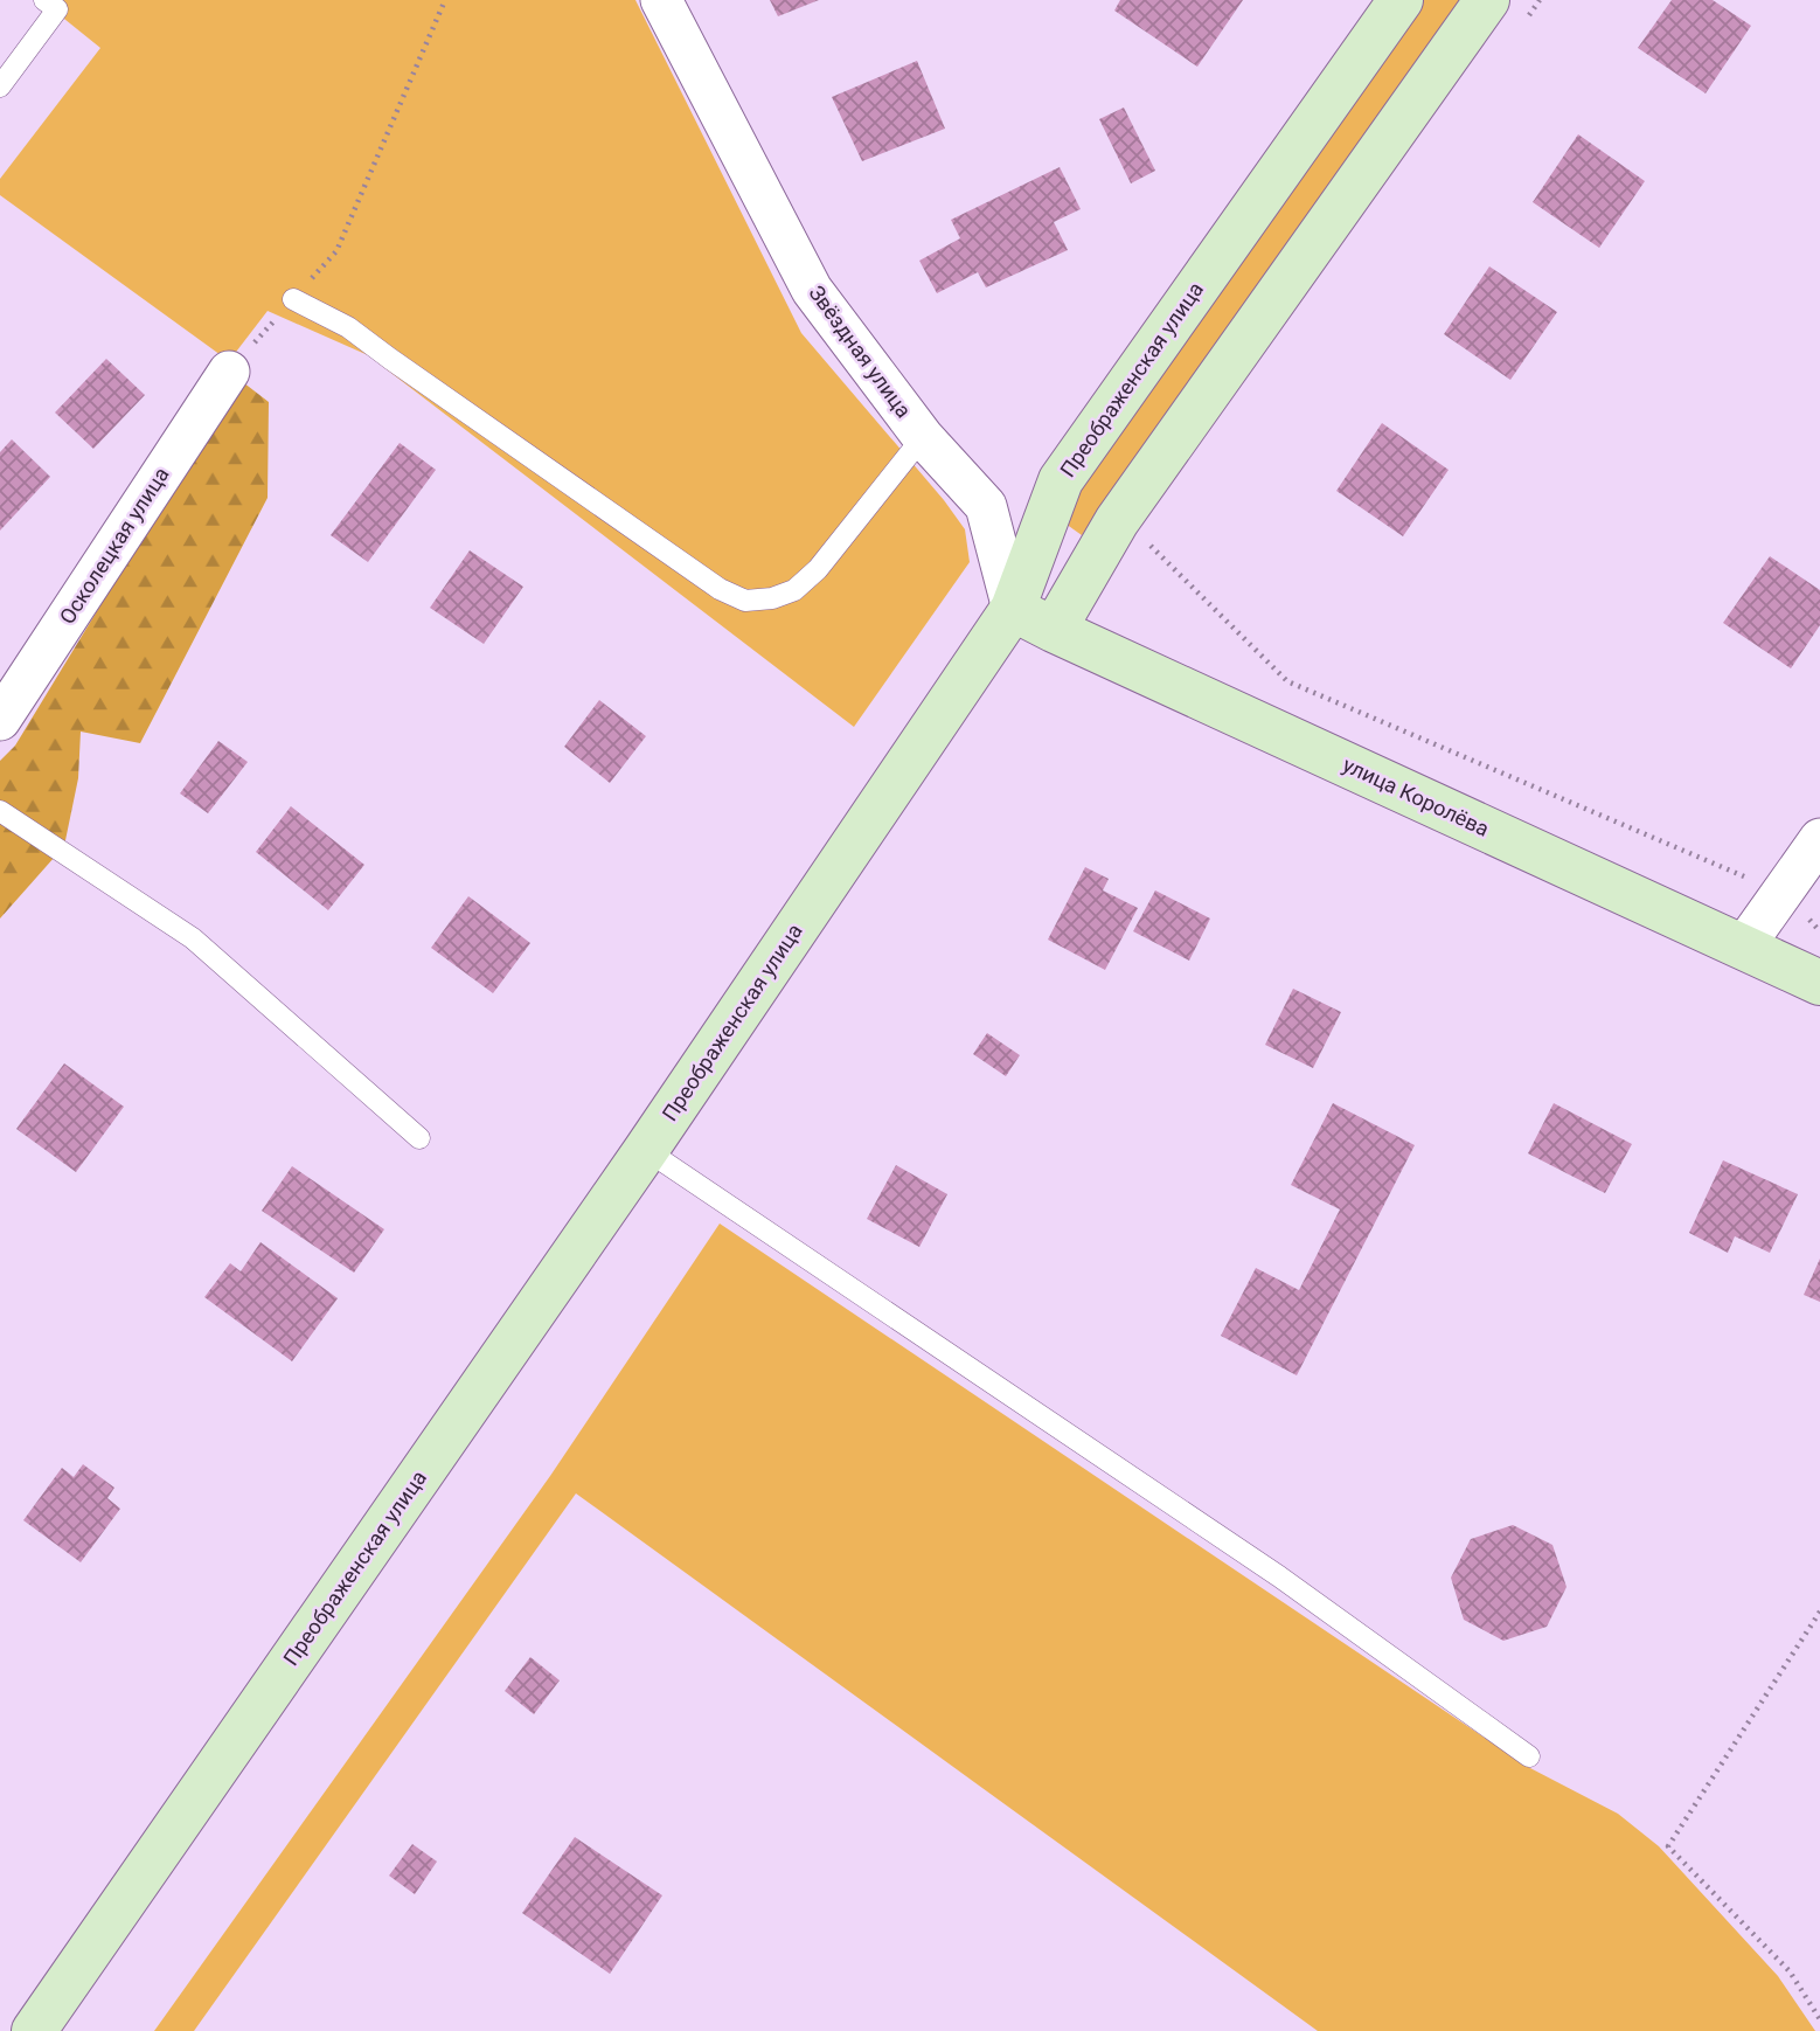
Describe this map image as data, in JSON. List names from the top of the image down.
{
  "streets": {
    "main road": ["Преображенская улица", "улица Королёва"],
    "street": ["Звёздная улица", "Осколецкая улица"]
  },
  "crossings": [
    ["Звёздная улица", "Преображенская улица"],
    ["Звёздная улица", "улица Королёва"],
    ["Преображенская улица", "улица Королёва"]
  ]
}
